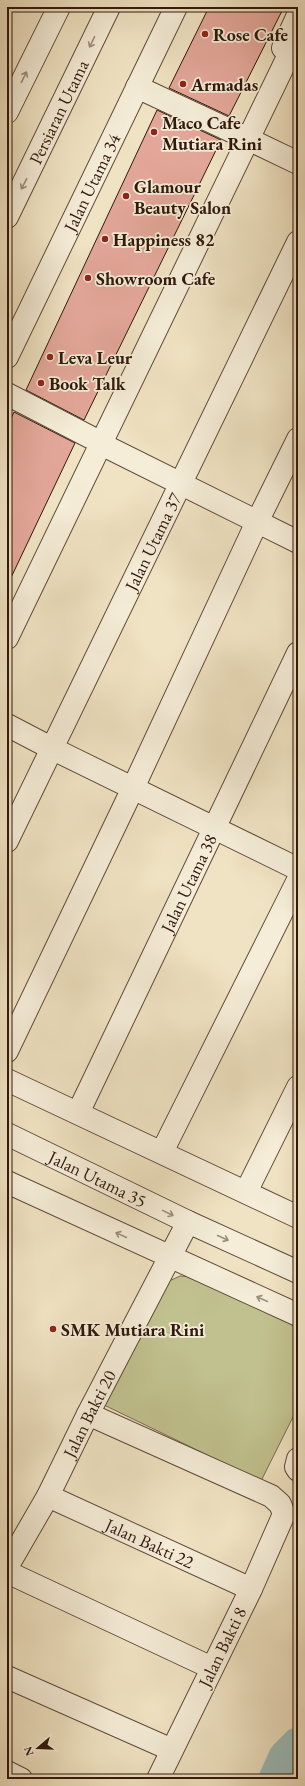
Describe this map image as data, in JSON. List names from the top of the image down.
{
  "streets": {
    "street": [
      "Persiaran Utama",
      "Jalan Utama 34",
      "Jalan Utama 37",
      "Jalan Utama 38",
      "Jalan Utama 35",
      "Jalan Bakti 20",
      "Jalan Bakti 22",
      "Jalan Bakti 8"
    ]
  },
  "crossings": [
    ["Jalan Bakti 20", "Jalan Bakti 22"],
    ["Jalan Bakti 20", "Jalan Bakti 8"],
    ["Jalan Bakti 22", "Jalan Bakti 8"]
  ],
  "places": [
    "Rose Cafe",
    "Armadas",
    "Maco Cafe Mutiara Rini",
    "Glamour Beauty Salon",
    "Happiness 82",
    "Showroom Cafe",
    "Leva Leur",
    "Book Talk",
    "SMK Mutiara Rini"
  ],
  "north": "left"
}
